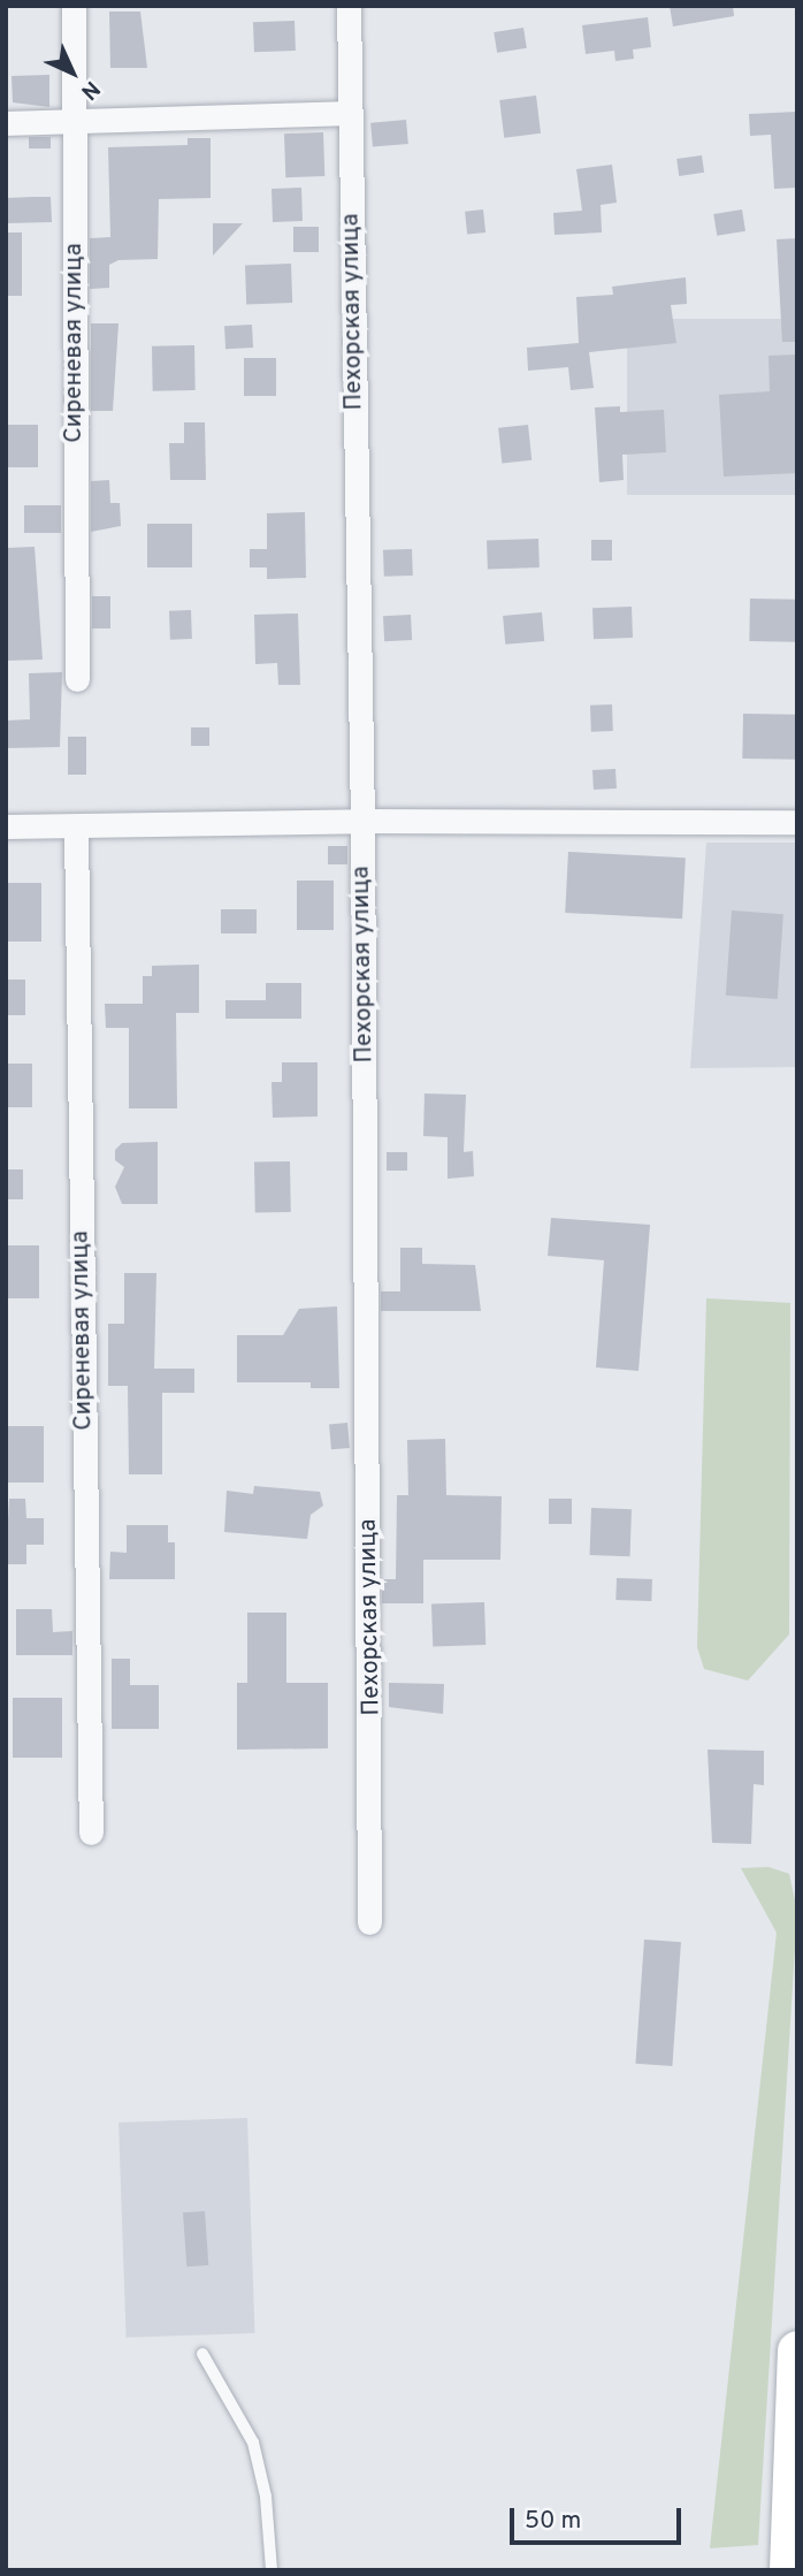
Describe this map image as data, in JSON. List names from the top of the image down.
{
  "streets": {
    "street": ["Пехорская улица", "Сиреневая улица"]
  },
  "scale_bar": "50 m",
  "north": "bottom right"
}
